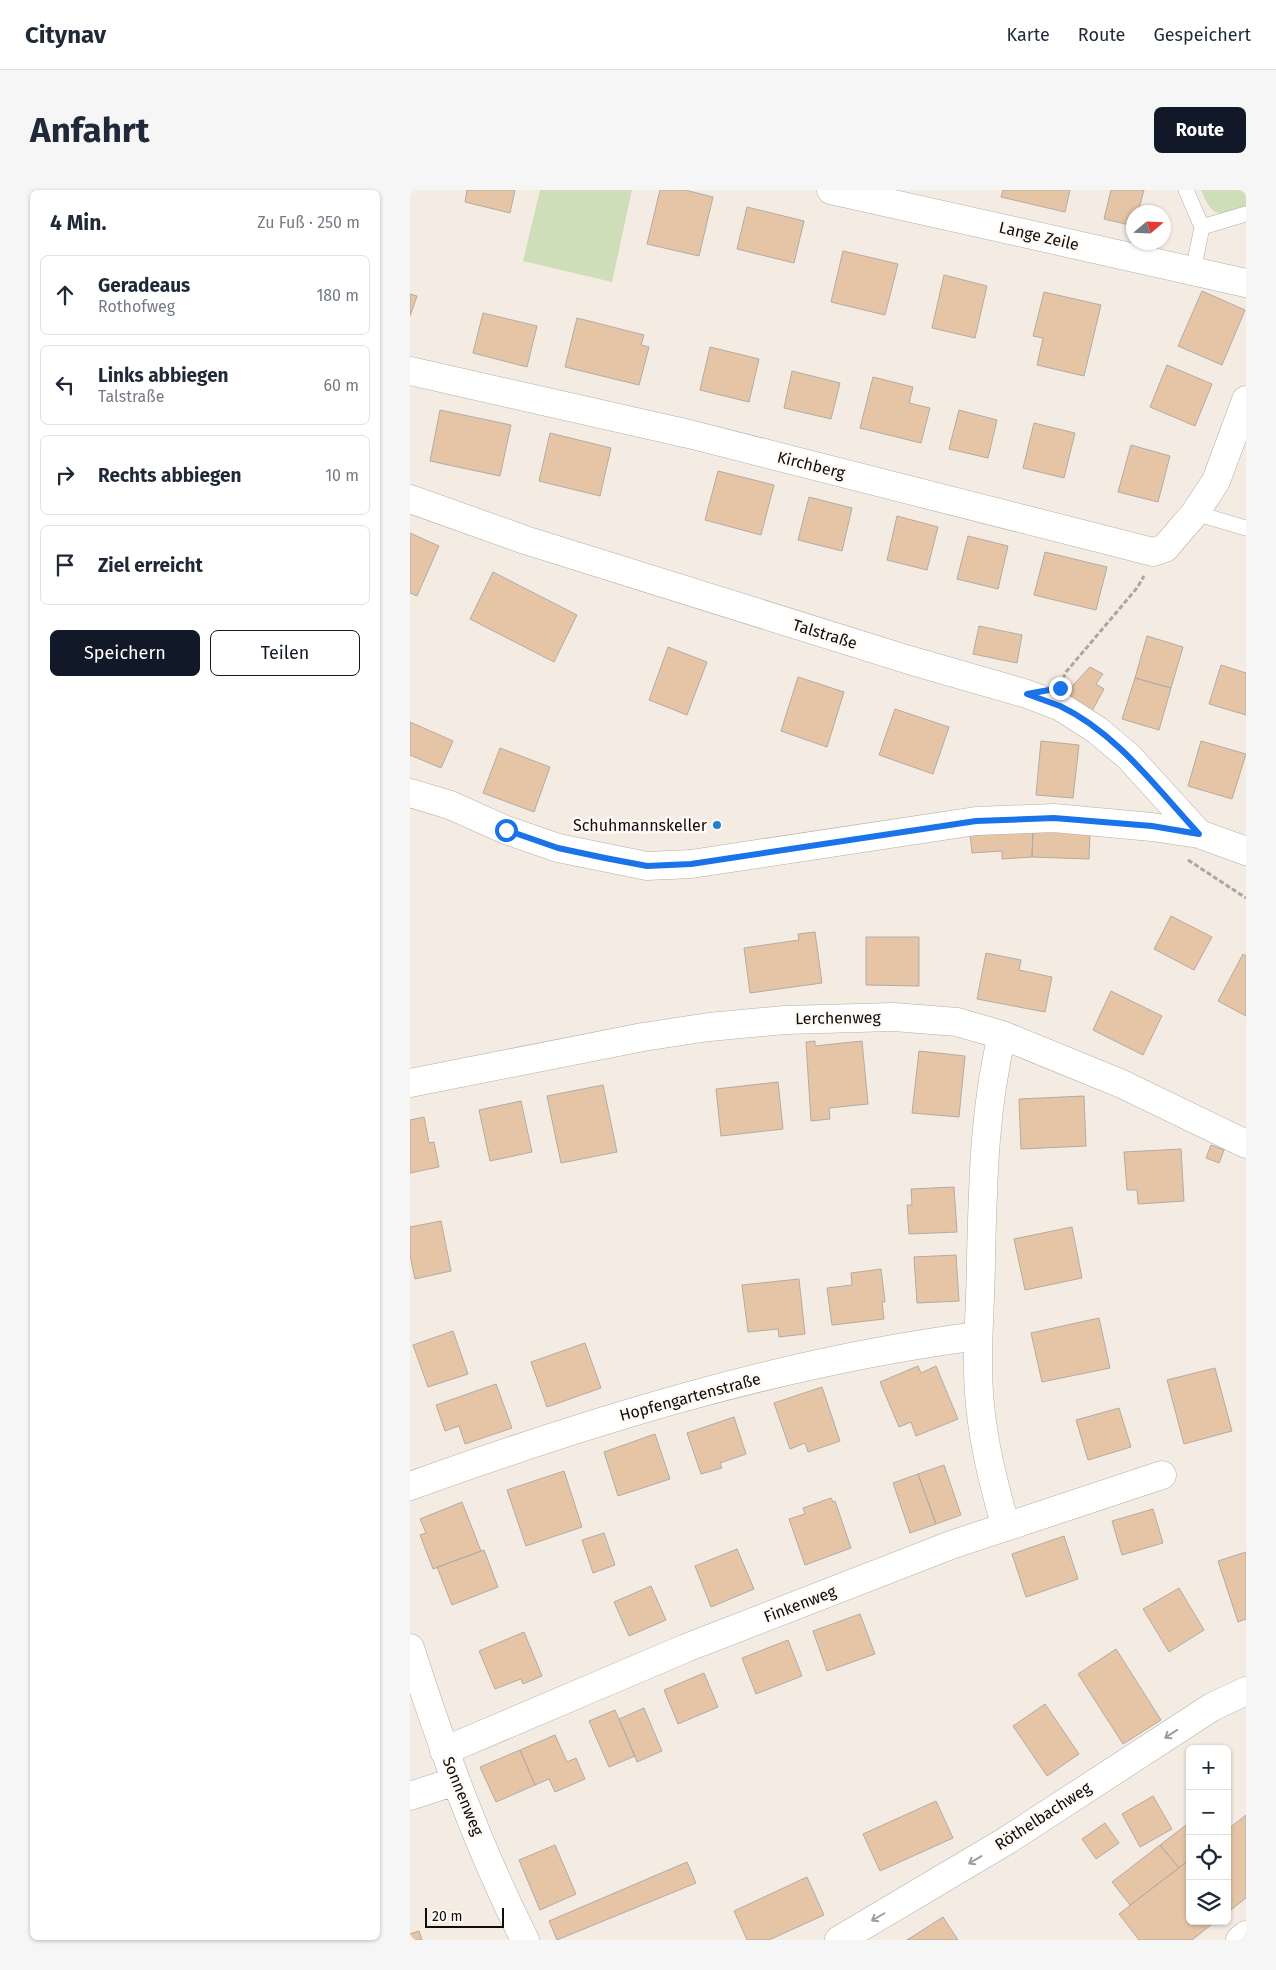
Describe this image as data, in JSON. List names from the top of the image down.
{
  "streets": {
    "street": [
      "Lange Zeile",
      "Kirchberg",
      "Talstraße",
      "Lerchenweg",
      "Hopfengartenstraße",
      "Finkenweg",
      "Sonnenweg",
      "Röthelbachweg"
    ]
  },
  "crossings": [
    ["Finkenweg", "Sonnenweg"]
  ],
  "one_way": ["Röthelbachweg"],
  "places": ["Schuhmannskeller"],
  "scale_bar": "20 m",
  "north": "right",
  "page": {
    "header": "Citynav",
    "nav": ["Karte", "Route", "Gespeichert"],
    "buttons": [
      "Route",
      ["Speichern", "Teilen"]
    ],
    "title": "Anfahrt",
    "heading": ["4 Min.", "Zu Fuß · 250 m"],
    "list": [
      ["Geradeaus", "Rothofweg", "180 m"],
      ["Links abbiegen", "Talstraße", "60 m"],
      ["Rechts abbiegen", "10 m"],
      "Ziel erreicht"
    ],
    "map_buttons": ["+", "−"],
    "scale": "20 m"
  }
}
